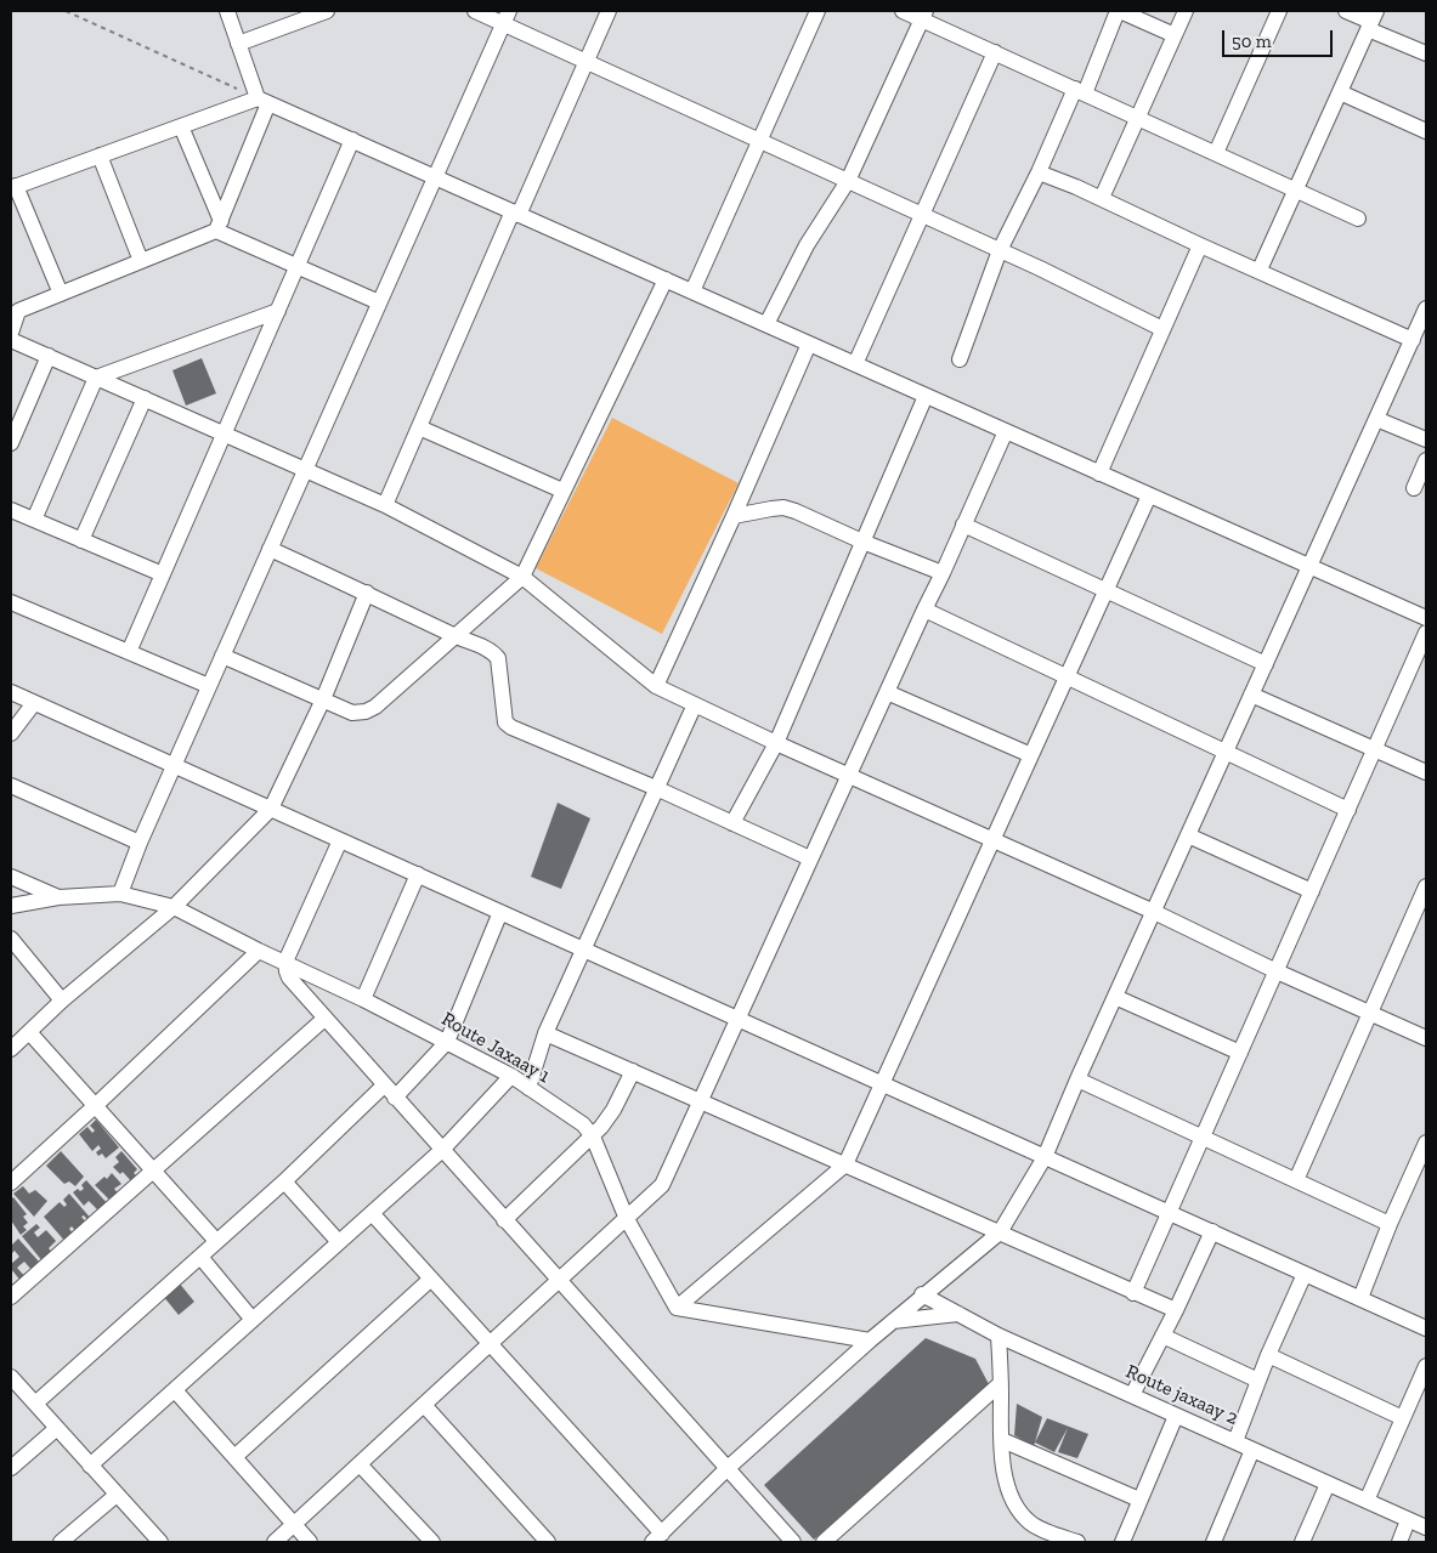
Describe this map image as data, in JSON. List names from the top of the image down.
{
  "streets": {
    "street": ["Route Jaxaay 1", "Route jaxaay 2"]
  },
  "scale_bar": "50 m"
}
